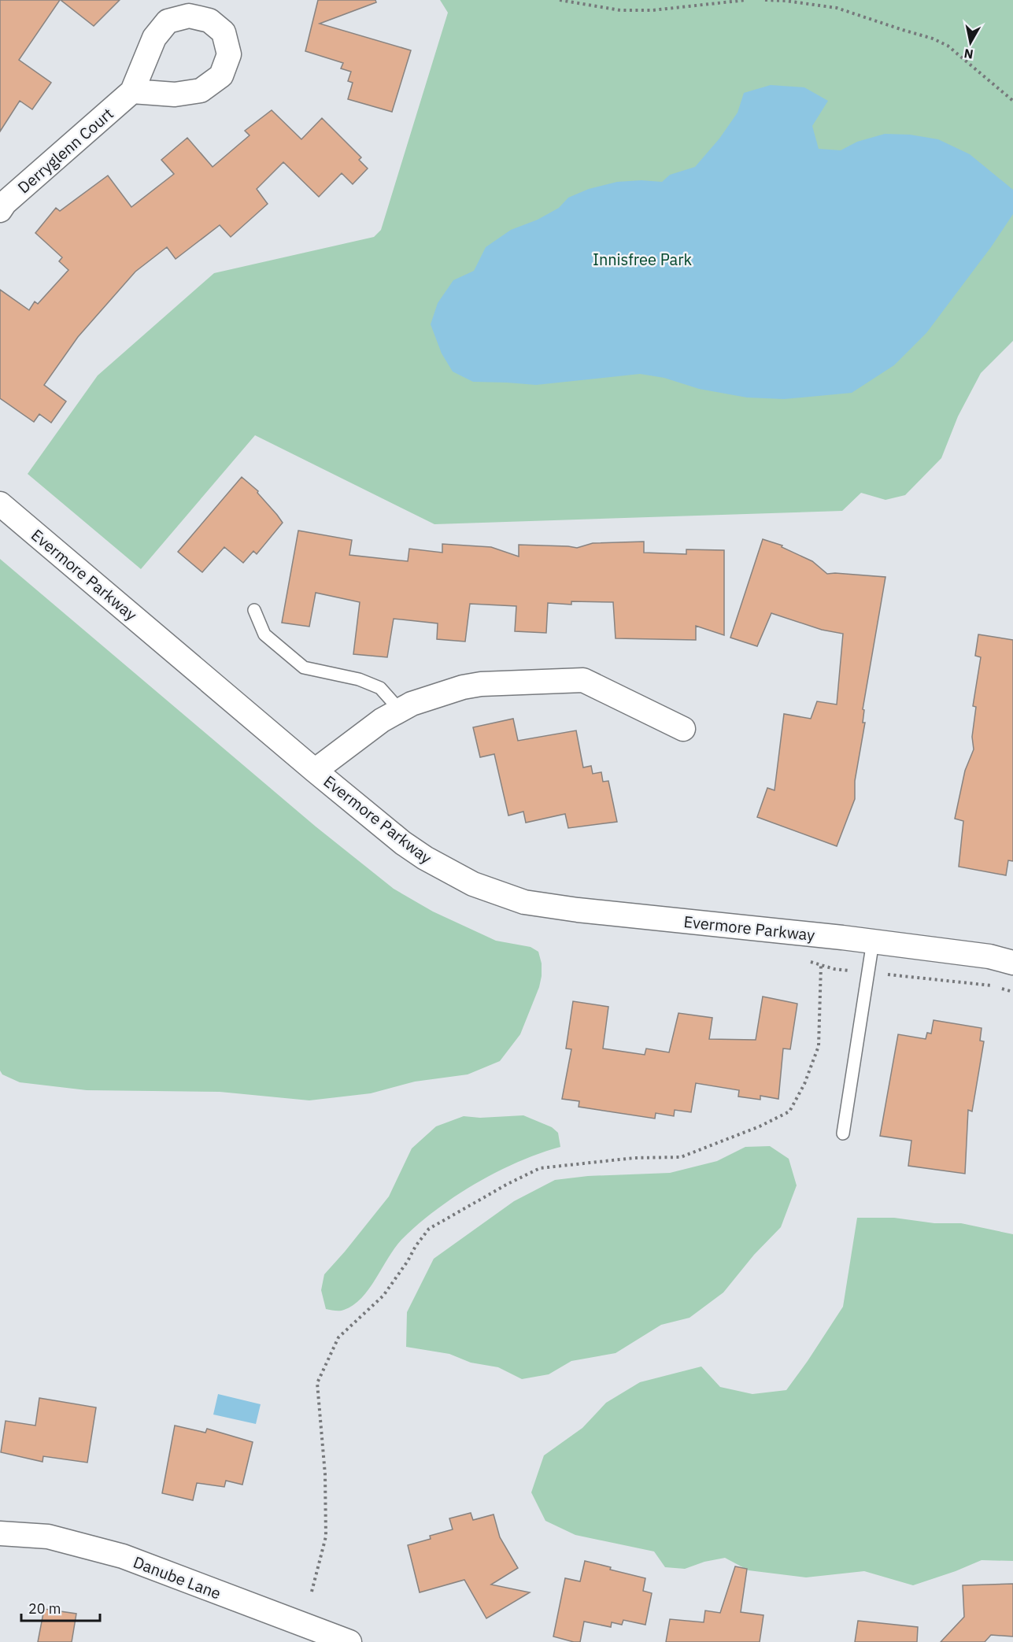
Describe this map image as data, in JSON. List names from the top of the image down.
{
  "streets": {
    "street": ["Derryglenn Court", "Evermore Parkway", "Danube Lane"]
  },
  "parks": ["Innisfree Park"],
  "scale_bar": "20 m",
  "north": "bottom"
}
